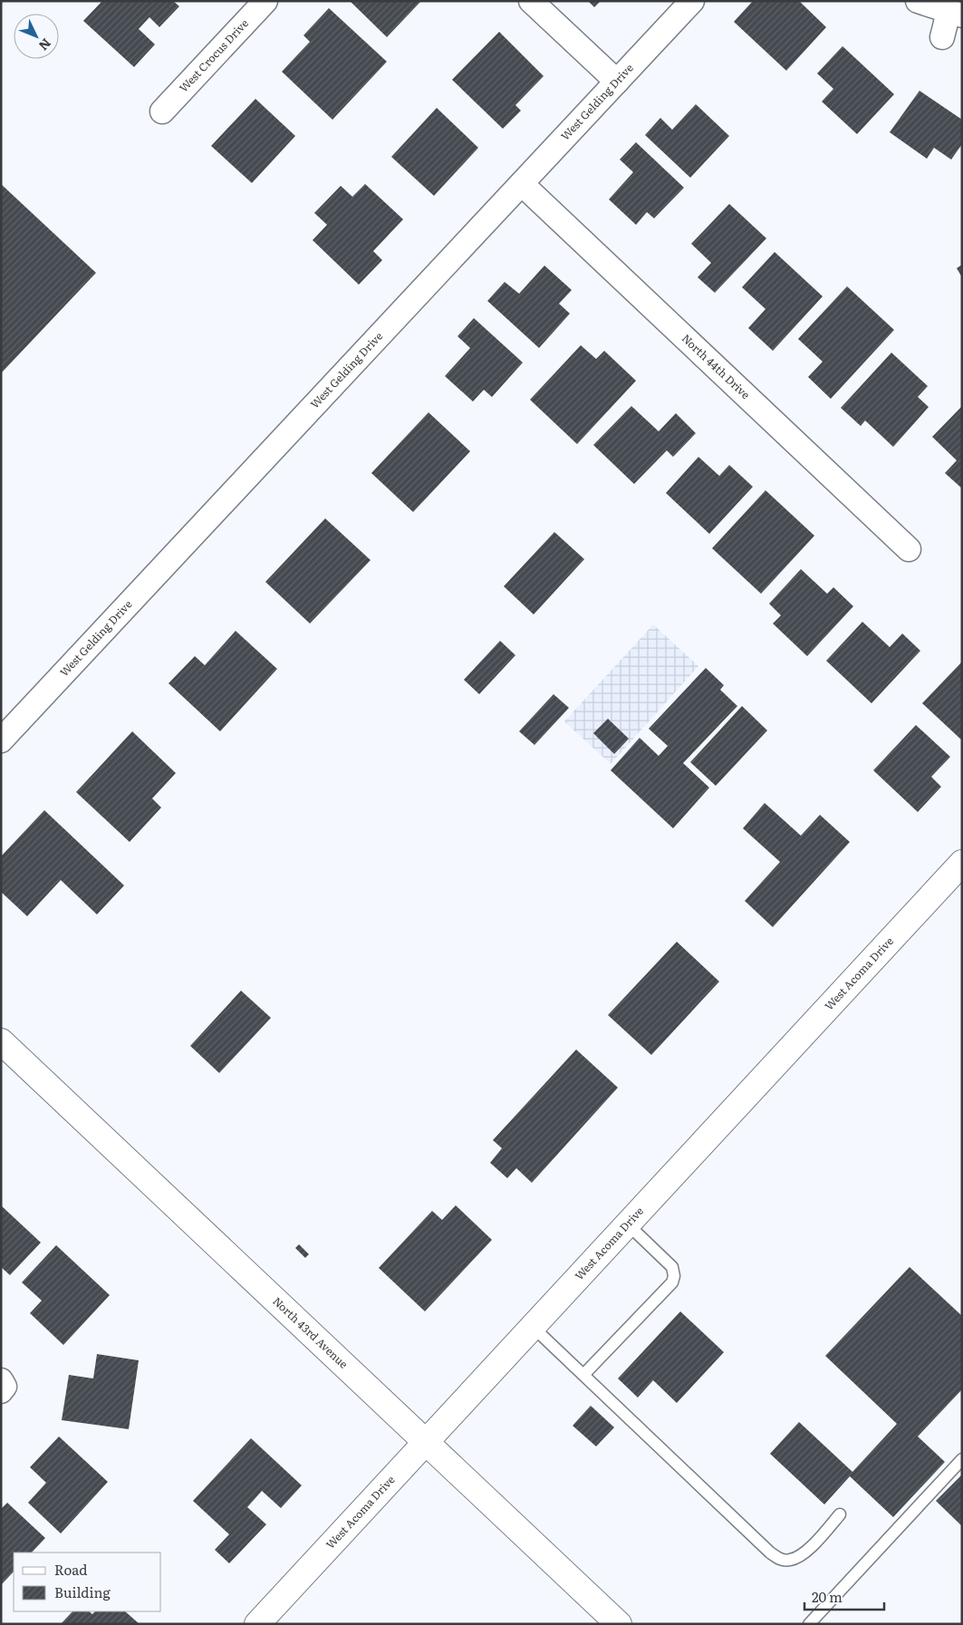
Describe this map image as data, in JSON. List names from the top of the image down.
{
  "streets": {
    "street": [
      "West Crocus Drive",
      "West Gelding Drive",
      "North 44th Drive",
      "West Acoma Drive",
      "North 43rd Avenue"
    ]
  },
  "crossings": [
    ["West Gelding Drive", "North 44th Drive"],
    ["West Acoma Drive", "North 43rd Avenue"]
  ],
  "legend": ["Road", "Building"],
  "scale_bar": "20 m",
  "north": "bottom right"
}
